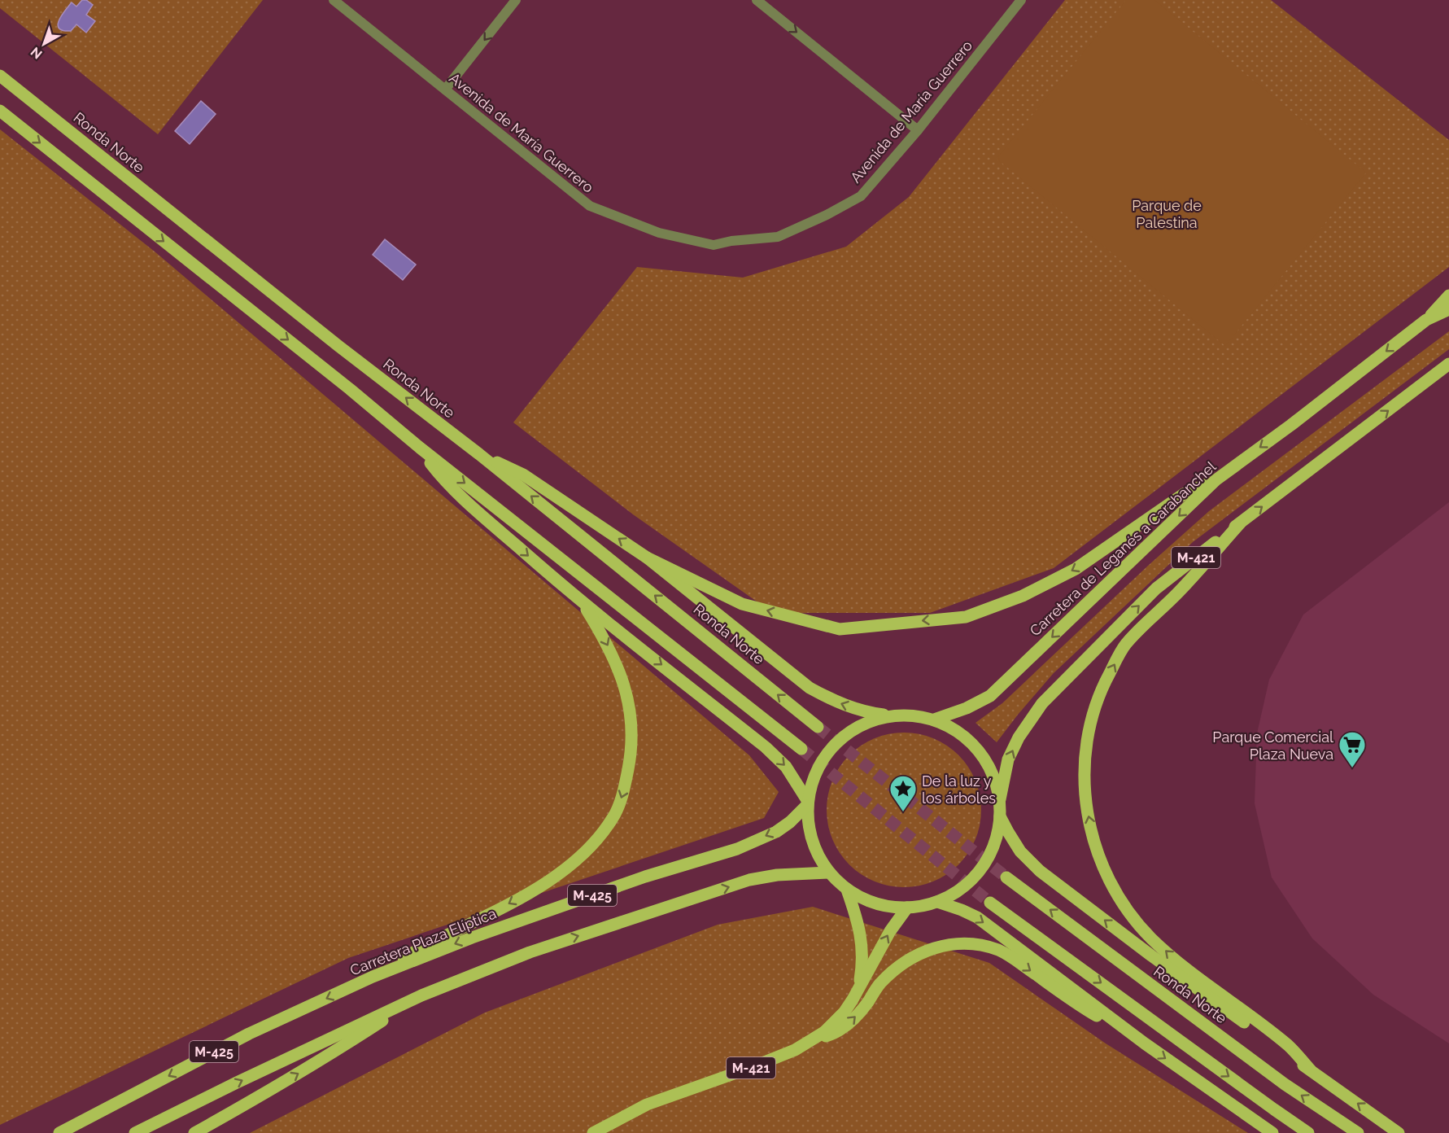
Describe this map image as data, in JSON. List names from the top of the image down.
{
  "streets": {
    "main road": [
      "Ronda Norte",
      "Carretera de Leganés a Carabanchel",
      "M-421",
      "M-425",
      "Carretera Plaza Elíptica"
    ],
    "street": ["Avenida de María Guerrero"]
  },
  "crossings": [
    ["Carretera de Leganés a Carabanchel", "M-421"],
    ["M-421", "M-425"],
    ["M-421", "Carretera Plaza Elíptica"]
  ],
  "parks": ["Parque de Palestina"],
  "places": {
    "supermarket": ["Parque Comercial Plaza Nueva"],
    "place": ["De la luz y los árboles"]
  },
  "north": "bottom left"
}
